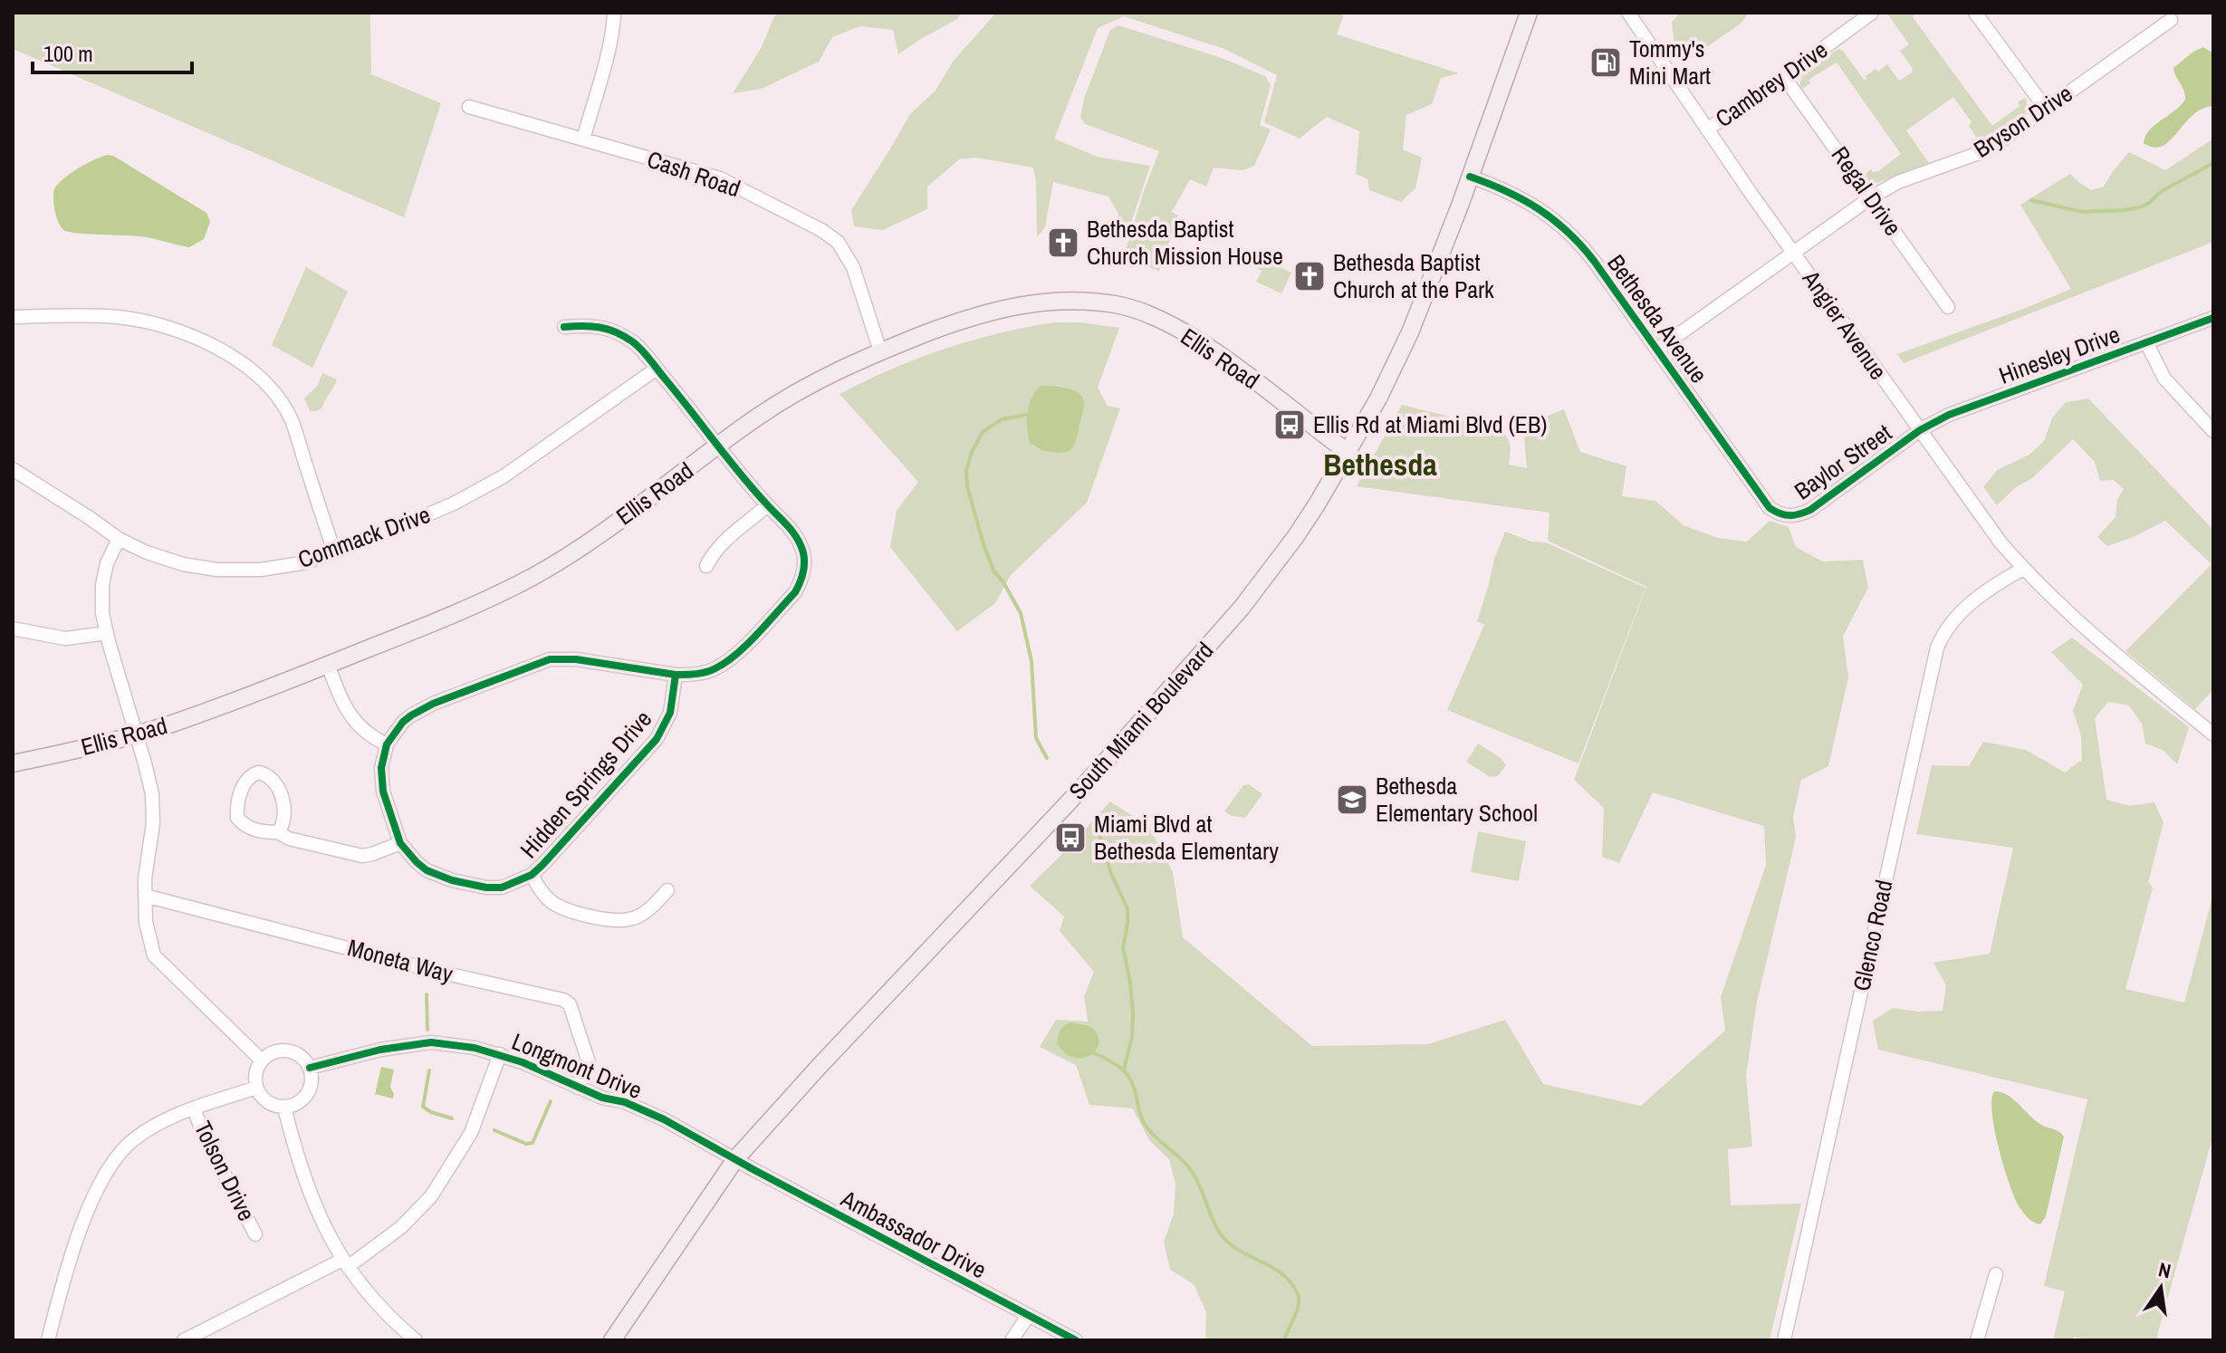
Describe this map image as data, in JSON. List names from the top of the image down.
{
  "streets": {
    "main road": ["Ellis Road", "South Miami Boulevard"],
    "street": [
      "Cambrey Drive",
      "Bryson Drive",
      "Cash Road",
      "Regal Drive",
      "Bethesda Avenue",
      "Angier Avenue",
      "Hinesley Drive",
      "Baylor Street",
      "Commack Drive",
      "Hidden Springs Drive",
      "Glenco Road",
      "Moneta Way",
      "Longmont Drive",
      "Tolson Drive",
      "Ambassador Drive"
    ]
  },
  "crossings": [
    ["Cambrey Drive", "Regal Drive"],
    ["Cambrey Drive", "Angier Avenue"],
    ["Bryson Drive", "Regal Drive"],
    ["Bryson Drive", "Bethesda Avenue"],
    ["Bryson Drive", "Angier Avenue"],
    ["Cash Road", "Ellis Road"],
    ["Bethesda Avenue", "Baylor Street"],
    ["Bethesda Avenue", "South Miami Boulevard"],
    ["Angier Avenue", "Hinesley Drive"],
    ["Angier Avenue", "Baylor Street"],
    ["Angier Avenue", "Glenco Road"],
    ["Hinesley Drive", "Baylor Street"],
    ["Ellis Road", "South Miami Boulevard"],
    ["South Miami Boulevard", "Longmont Drive"],
    ["South Miami Boulevard", "Ambassador Drive"],
    ["Moneta Way", "Longmont Drive"],
    ["Longmont Drive", "Ambassador Drive"]
  ],
  "districts": ["Bethesda"],
  "places": {
    "fuel station": ["Tommy's Mini Mart"],
    "church": ["Bethesda Baptist Church Mission House", "Bethesda Baptist Church at the Park"],
    "bus stop": ["Ellis Rd at Miami Blvd (EB)", "Miami Blvd at Bethesda Elementary"],
    "school or university": ["Bethesda Elementary School"]
  },
  "scale_bar": "100 m",
  "north": "top"
}
